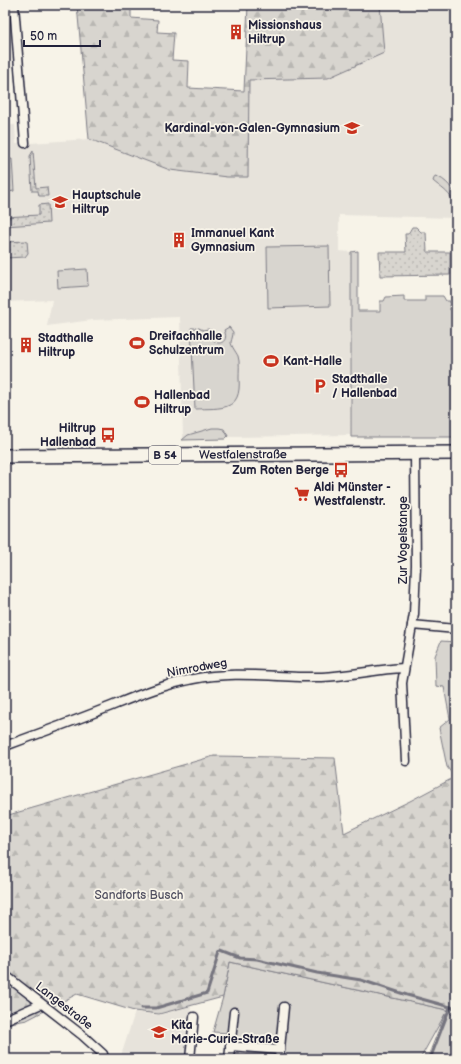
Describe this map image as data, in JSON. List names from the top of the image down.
{
  "streets": {
    "main road": ["Westfalenstraße", "B 54"],
    "street": ["Zur Vogelstange", "Nimrodweg", "Langestraße"]
  },
  "crossings": [
    ["Westfalenstraße", "Zur Vogelstange"],
    ["Zur Vogelstange", "Nimrodweg"]
  ],
  "parks": ["Sandforts Busch"],
  "places": {
    "building": ["Missionshaus Hiltrup", "Immanuel Kant Gymnasium", "Stadthalle Hiltrup"],
    "school or university": ["Kardinal-von-Galen-Gymnasium", "Hauptschule Hiltrup", "Kita Marie-Curie-Straße"],
    "sports": ["Dreifachhalle Schulzentrum", "Kant-Halle", "Hallenbad Hiltrup"],
    "parking": ["Stadthalle / Hallenbad"],
    "bus stop": ["Hiltrup Hallenbad", "Zum Roten Berge"],
    "supermarket": ["Aldi Münster - Westfalenstr."]
  },
  "scale_bar": "50 m"
}
